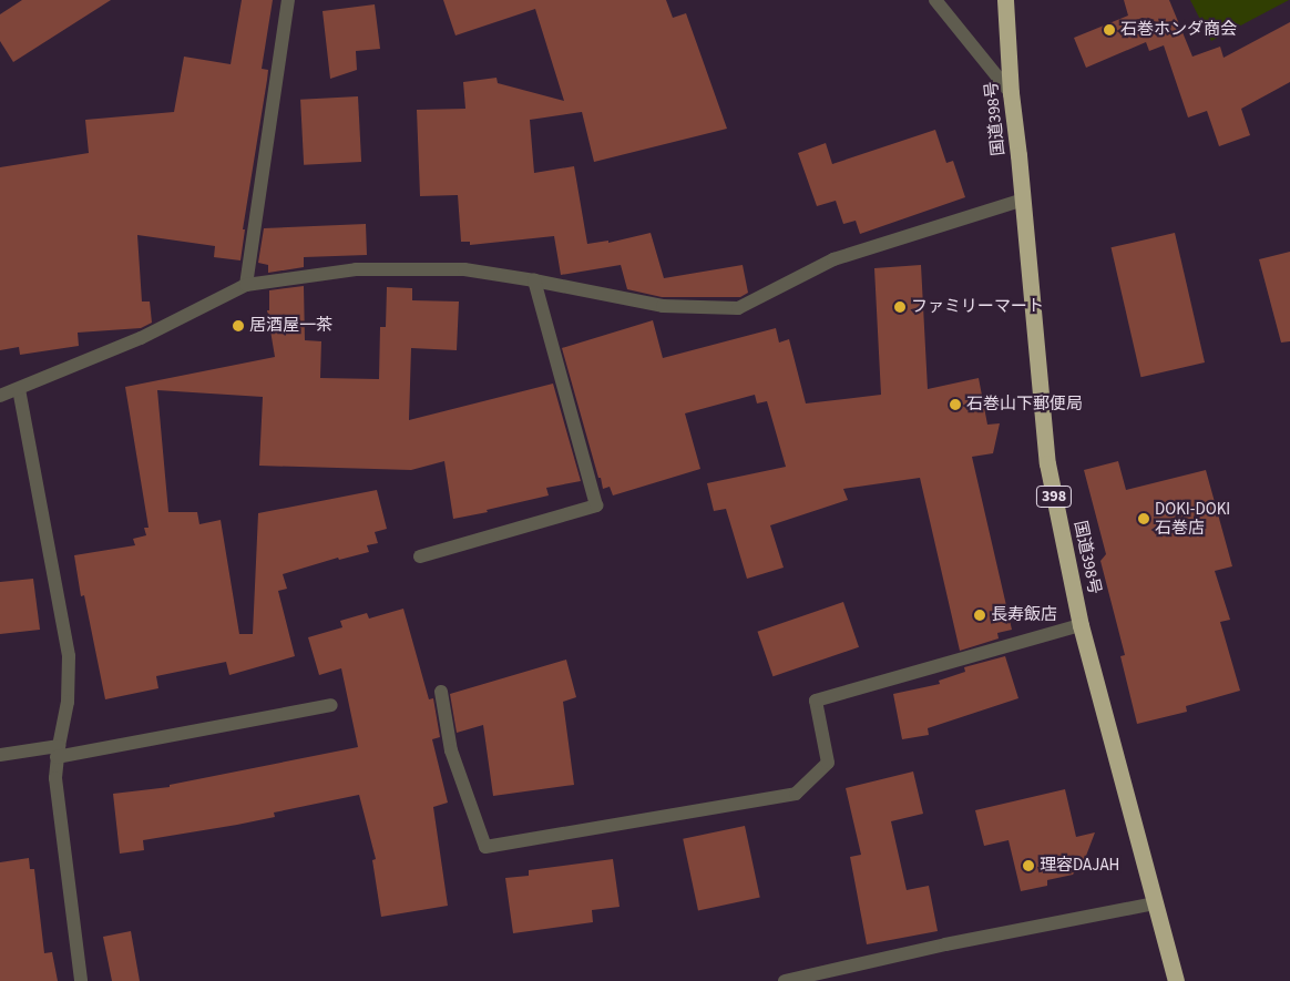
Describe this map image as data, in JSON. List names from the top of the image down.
{
  "streets": {
    "highway": ["国道398号", "398"]
  },
  "places": [
    "石巻ホンダ商会",
    "ファミリーマート",
    "居酒屋一茶",
    "石巻山下郵便局",
    "DOKI-DOKI 石巻店",
    "長寿飯店",
    "理容DAJAH"
  ]
}
